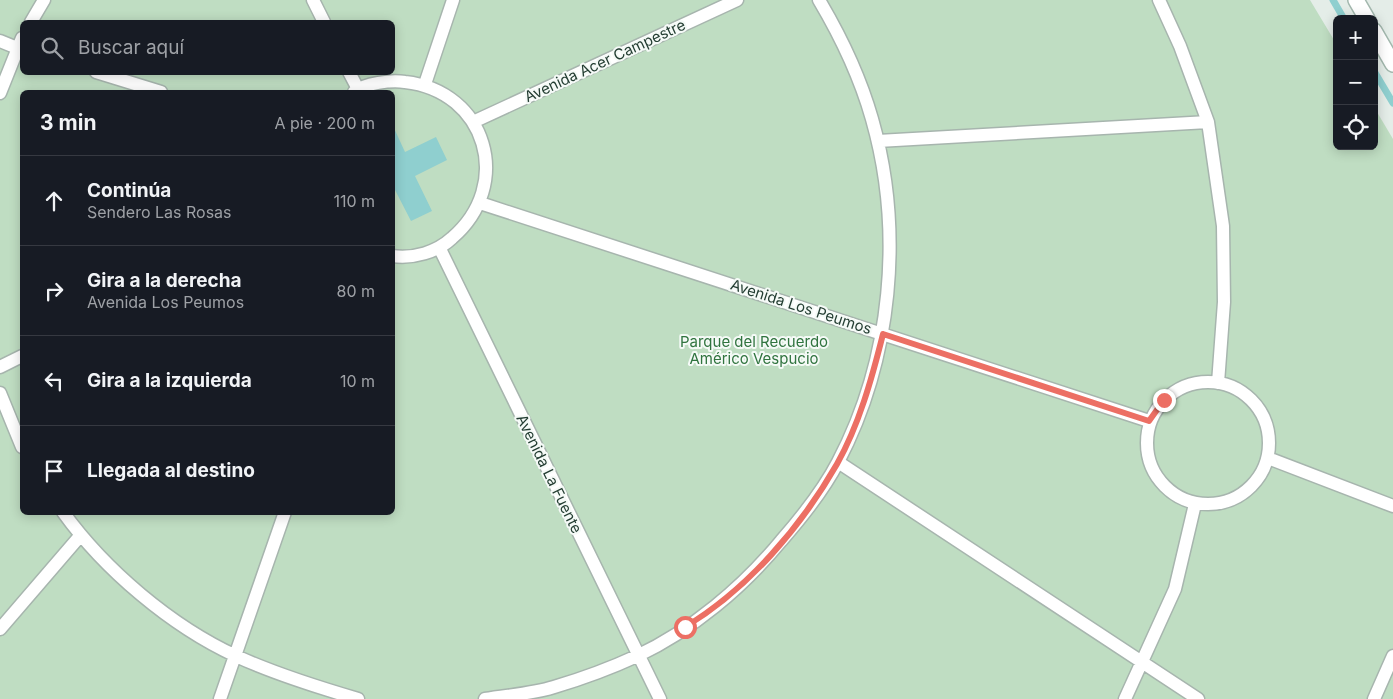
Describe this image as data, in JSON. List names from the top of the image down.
{
  "streets": {
    "lane": ["Avenida Acer Campestre", "Avenida Los Peumos", "Avenida La Fuente"]
  },
  "parks": ["Parque del Recuerdo Américo Vespucio"],
  "page": {
    "map_buttons": ["+", "−"],
    "search": "Buscar aquí",
    "heading": ["3 min", "A pie · 200 m"],
    "list": [
      ["Continúa", "Sendero Las Rosas", "110 m"],
      ["Gira a la derecha", "Avenida Los Peumos", "80 m"],
      ["Gira a la izquierda", "10 m"],
      "Llegada al destino"
    ]
  }
}
